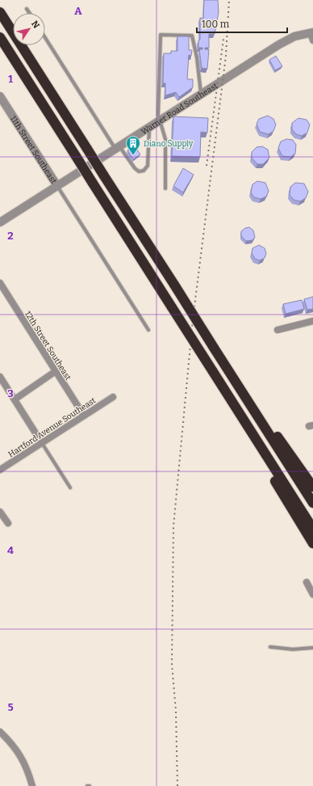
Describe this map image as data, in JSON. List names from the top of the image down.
{
  "streets": {
    "street": [
      "Warner Road Southeast",
      "11th Street Southeast",
      "12th Street Southeast",
      "Hartford Avenue Southeast"
    ]
  },
  "crossings": [
    ["Warner Road Southeast", "11th Street Southeast"],
    ["12th Street Southeast", "Hartford Avenue Southeast"]
  ],
  "places": {
    "building": ["Diano Supply"]
  },
  "scale_bar": "100 m",
  "north": "top right",
  "grid": {
    "columns": ["A"],
    "rows": [
      "1",
      "2",
      "3",
      "4",
      "5"
    ]
  }
}
